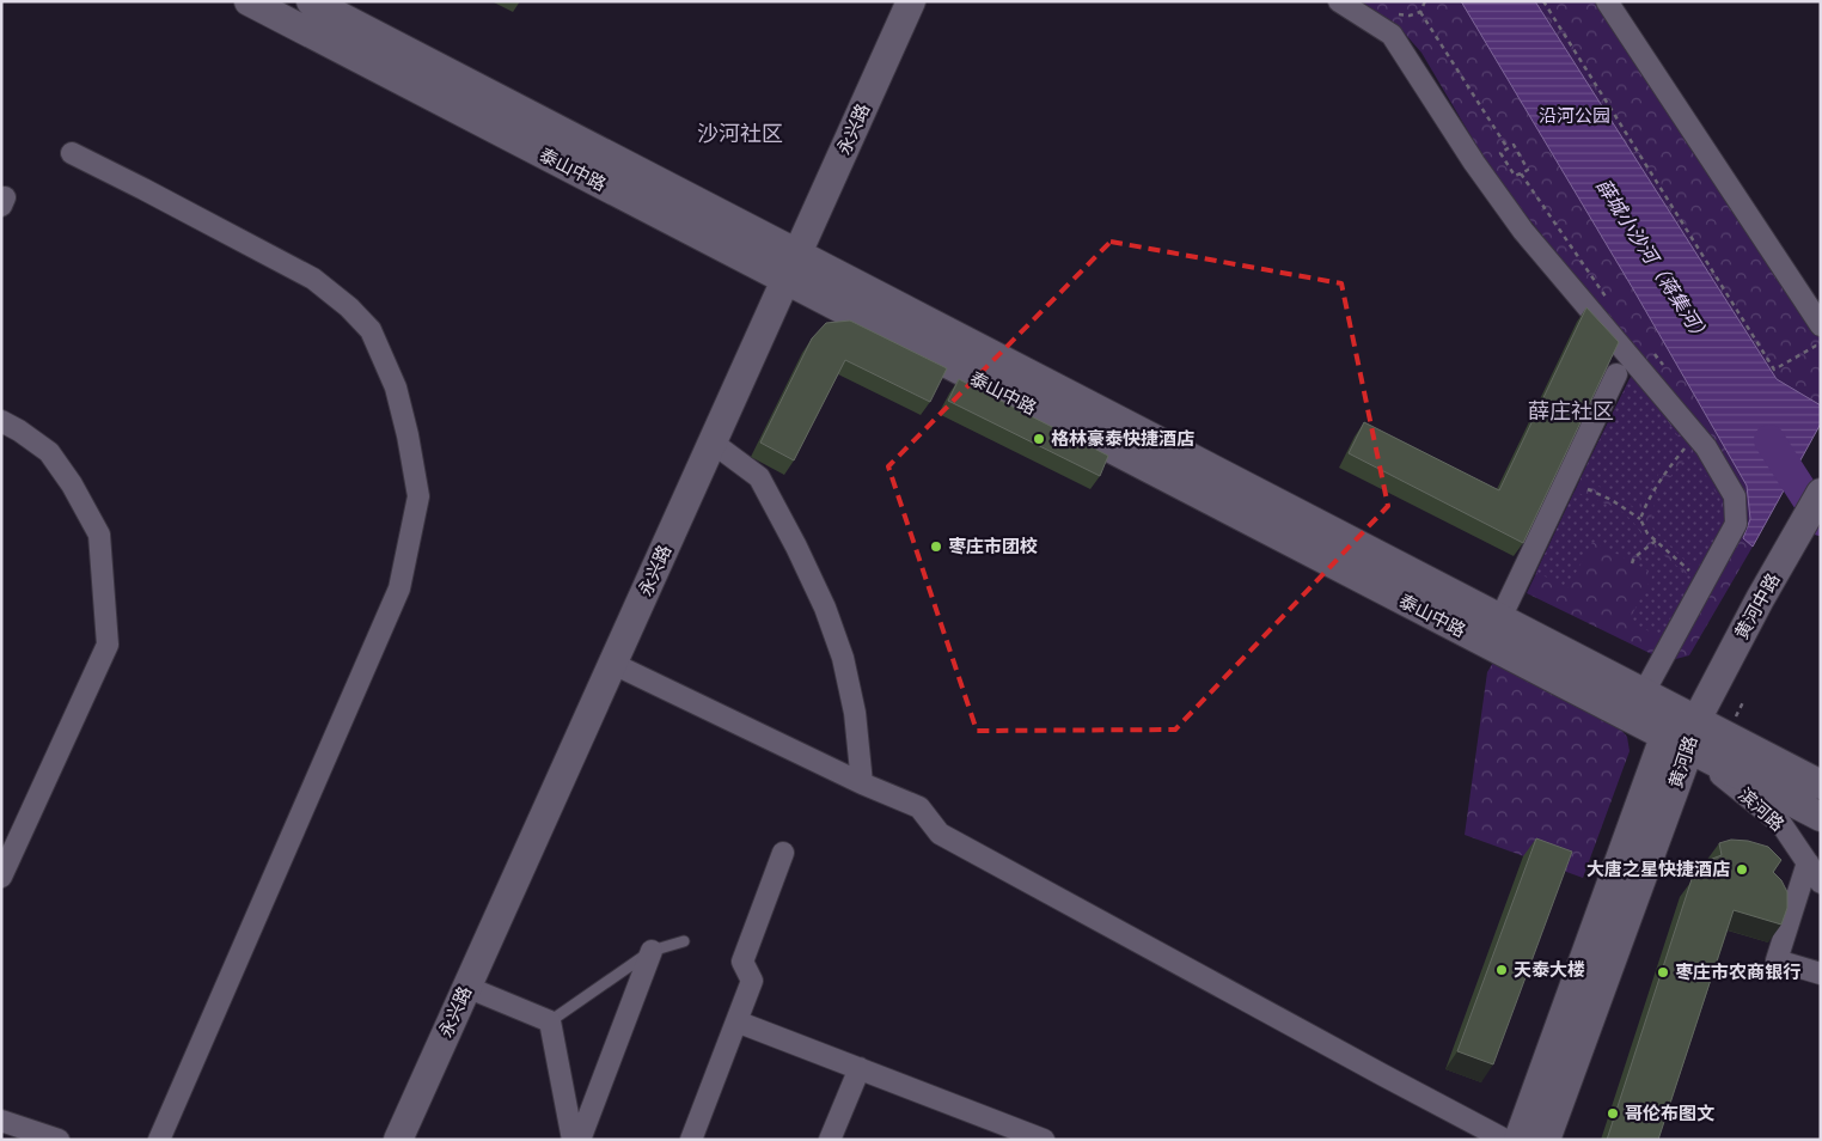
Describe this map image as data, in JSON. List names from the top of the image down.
{
  "streets": {
    "main road": [
      "永兴路",
      "泰山中路",
      "黄河中路",
      "黄河路"
    ],
    "street": ["滨河路"]
  },
  "crossings": [
    ["永兴路", "泰山中路"],
    ["泰山中路", "黄河中路"],
    ["泰山中路", "黄河路"],
    ["泰山中路", "滨河路"],
    ["黄河中路", "黄河路"],
    ["黄河路", "滨河路"]
  ],
  "districts": ["沙河社区", "薛庄社区"],
  "water": ["薛城小沙河（蒋集河）"],
  "parks": ["沿河公园"],
  "places": [
    "格林豪泰快捷酒店",
    "枣庄市团校",
    "大唐之星快捷酒店",
    "天泰大楼",
    "枣庄市农商银行",
    "哥伦布图文"
  ]
}
